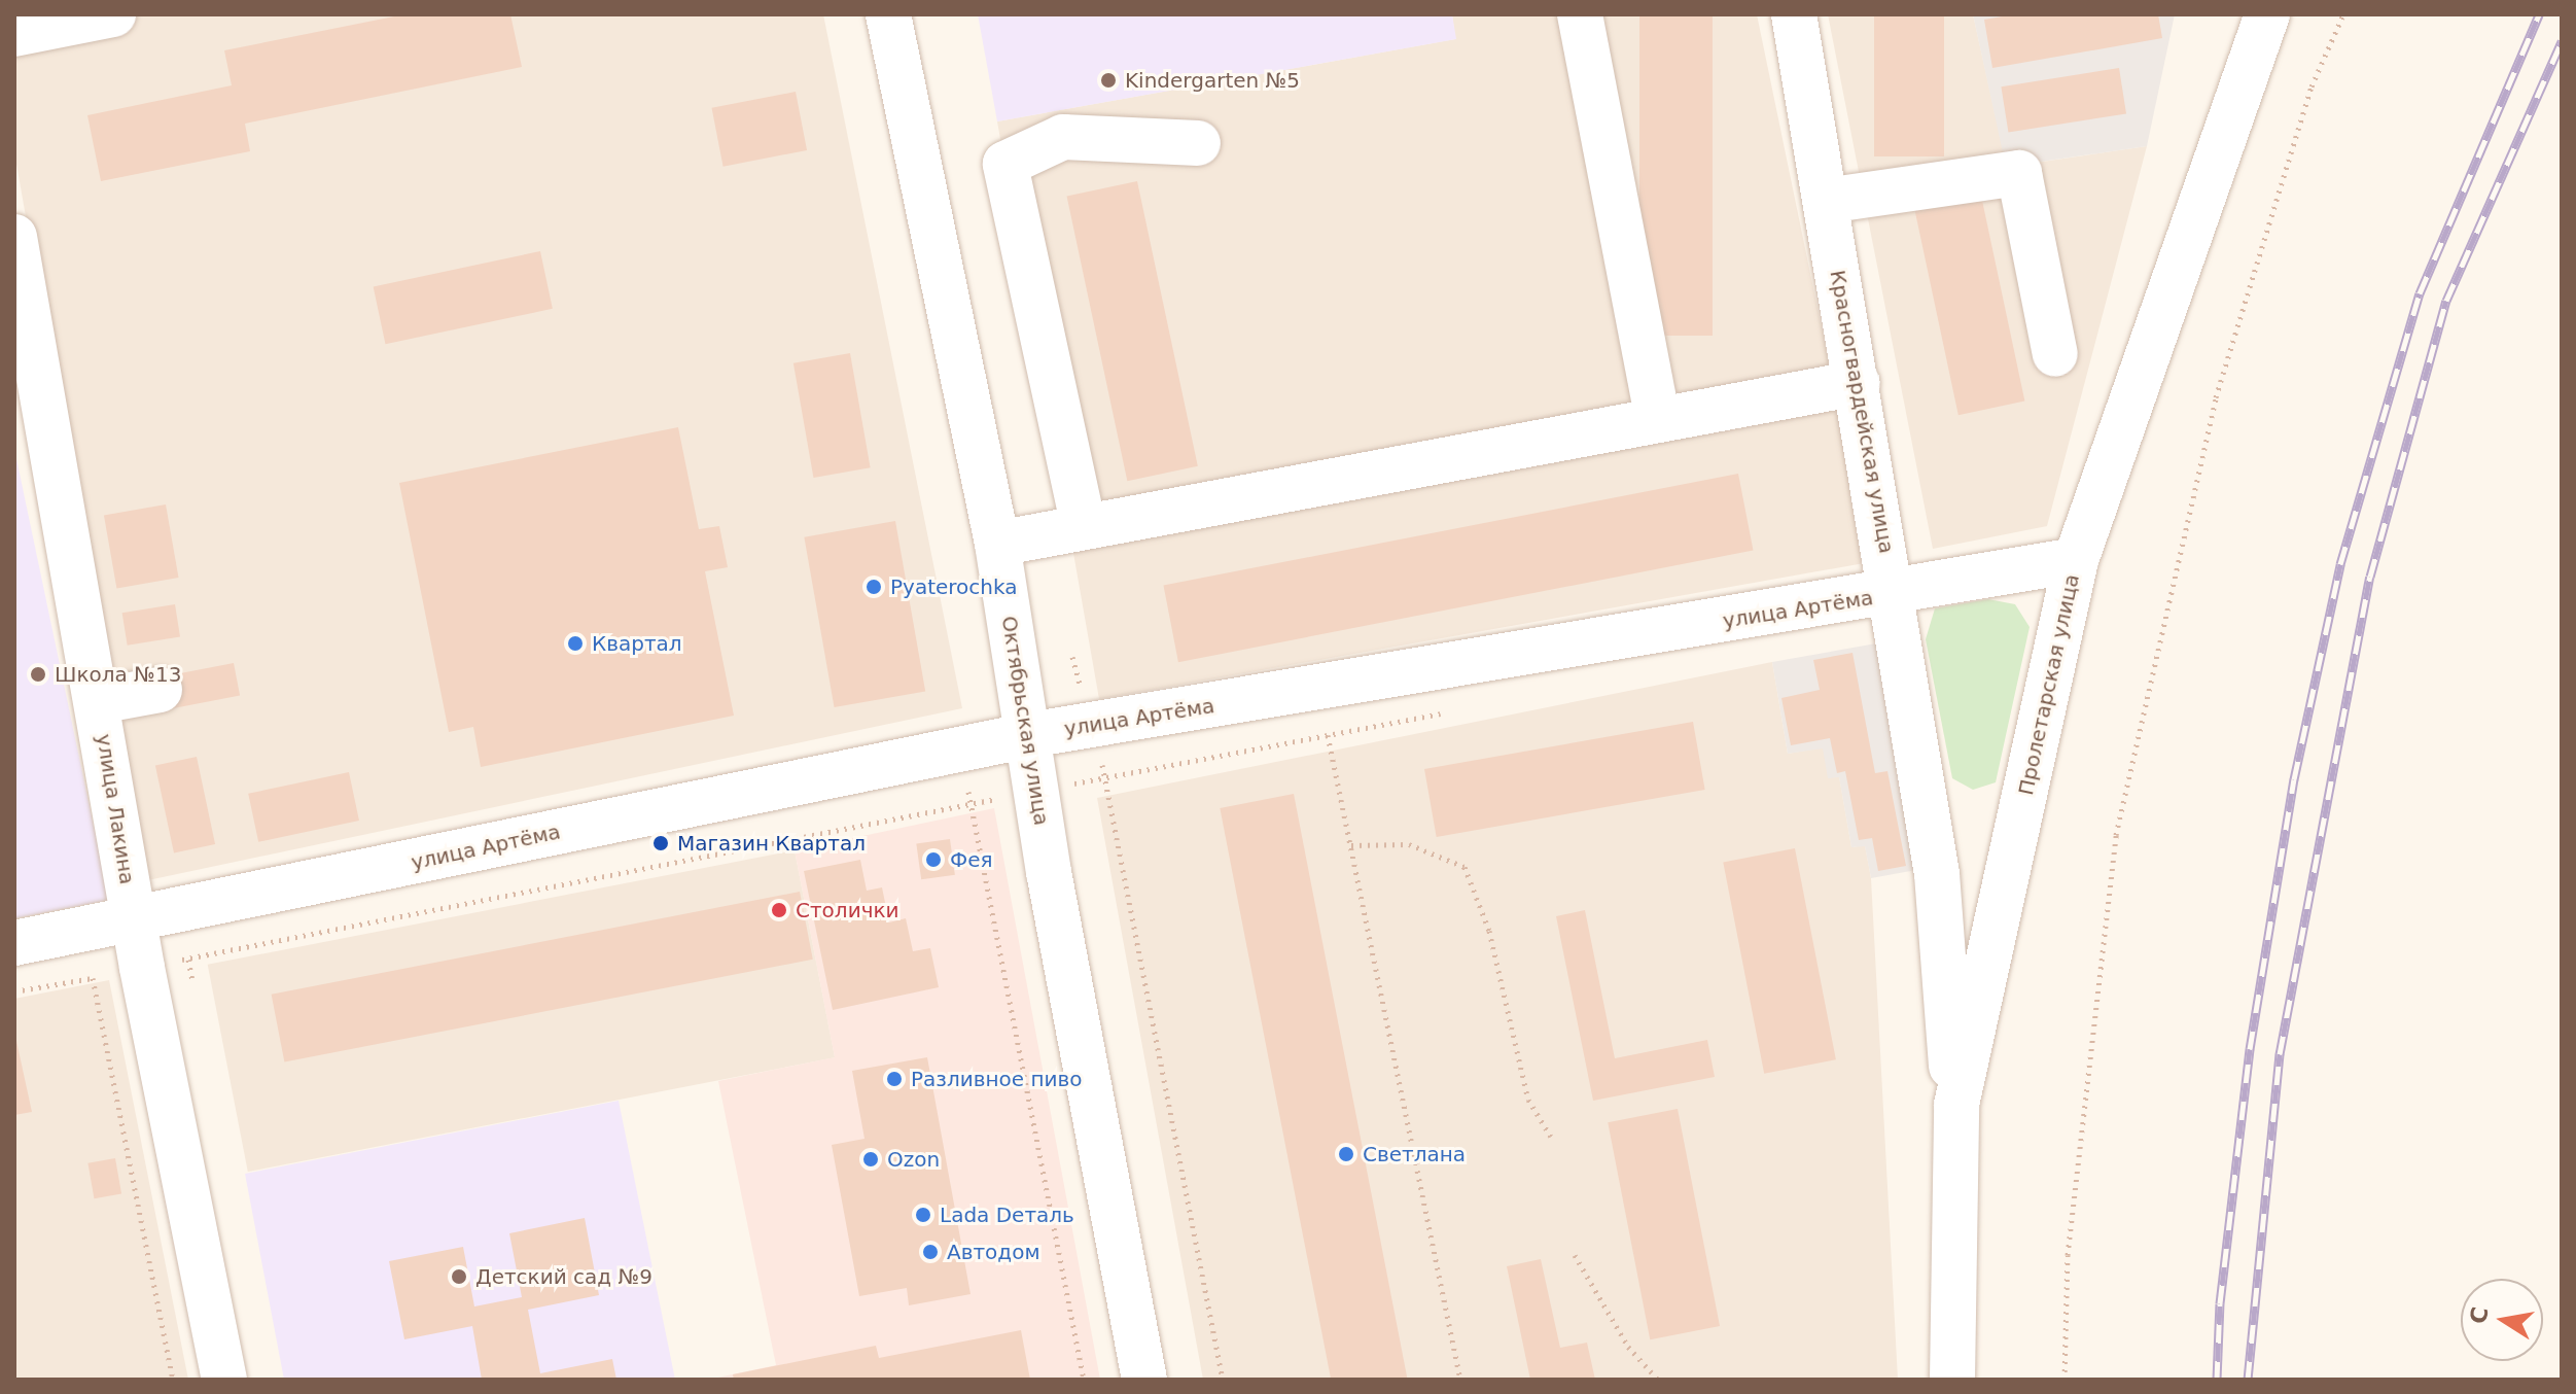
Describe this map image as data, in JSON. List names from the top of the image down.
{
  "streets": {
    "street": [
      "Красногвардейская улица",
      "улица Артёма",
      "Пролетарская улица",
      "Октябрьская улица",
      "улица Лакина"
    ]
  },
  "crossings": [
    ["Красногвардейская улица", "улица Артёма"],
    ["Красногвардейская улица", "Пролетарская улица"],
    ["улица Артёма", "Пролетарская улица"],
    ["улица Артёма", "Октябрьская улица"],
    ["улица Артёма", "улица Лакина"]
  ],
  "places": [
    "Kindergarten №5",
    "Pyaterochka",
    "Квартал",
    "Школа №13",
    "Магазин Квартал",
    "Фея",
    "Столички",
    "Разливное пиво",
    "Светлана",
    "Ozon",
    "Lada Dеталь",
    "Автодом",
    "Детский сад №9"
  ],
  "north": "left"
}
